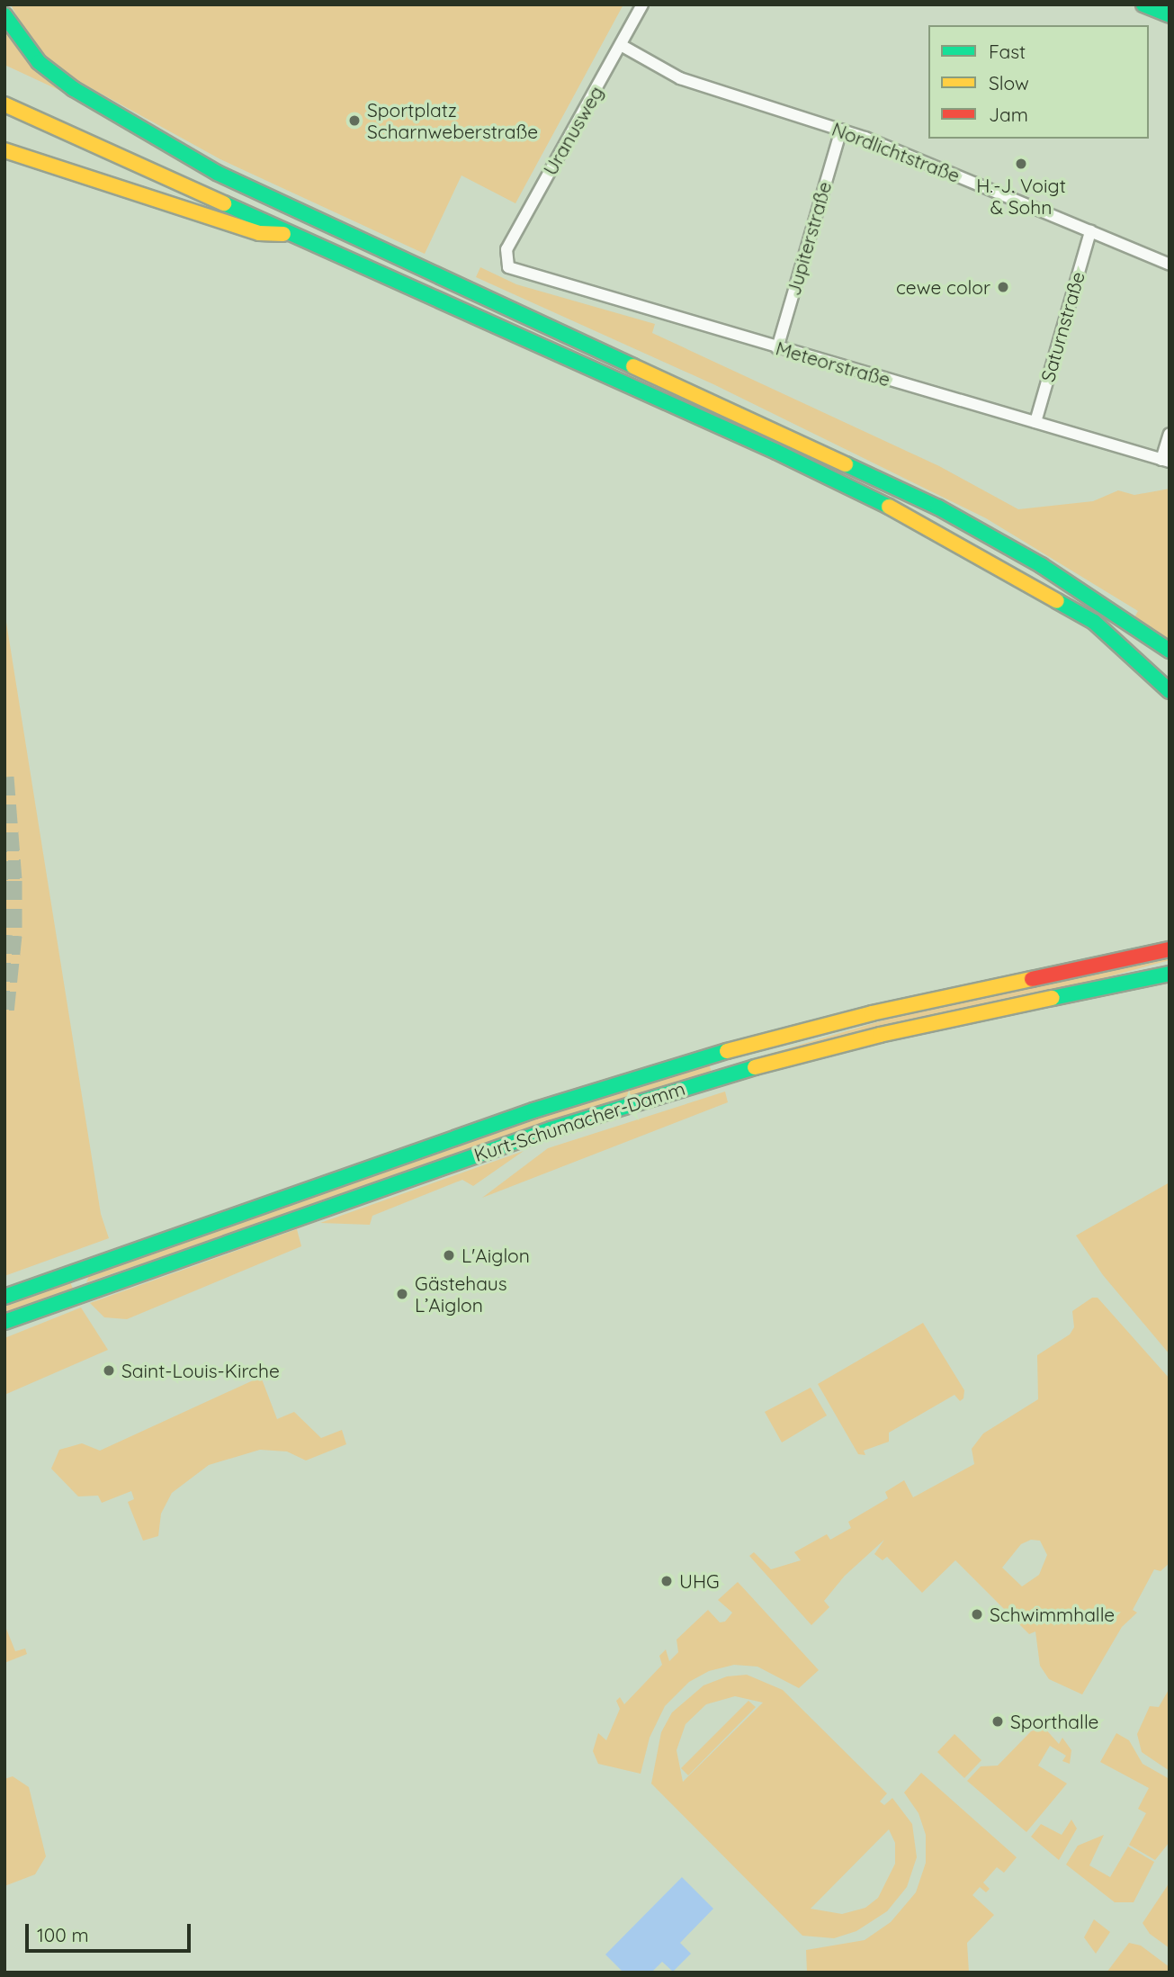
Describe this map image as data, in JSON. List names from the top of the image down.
{
  "streets": {
    "main road": ["Kurt-Schumacher-Damm"],
    "street": [
      "Uranusweg",
      "Nordlichtstraße",
      "Jupiterstraße",
      "Saturnstraße",
      "Meteorstraße"
    ]
  },
  "crossings": [
    ["Uranusweg", "Nordlichtstraße"],
    ["Uranusweg", "Meteorstraße"],
    ["Nordlichtstraße", "Jupiterstraße"],
    ["Nordlichtstraße", "Saturnstraße"],
    ["Jupiterstraße", "Meteorstraße"],
    ["Saturnstraße", "Meteorstraße"]
  ],
  "places": [
    "Sportplatz Scharnweberstraße",
    "H.-J. Voigt & Sohn",
    "cewe color",
    "L'Aiglon",
    "Gästehaus L’Aiglon",
    "Saint-Louis-Kirche",
    "UHG",
    "Schwimmhalle",
    "Sporthalle"
  ],
  "legend": ["Fast", "Slow", "Jam"],
  "scale_bar": "100 m"
}
